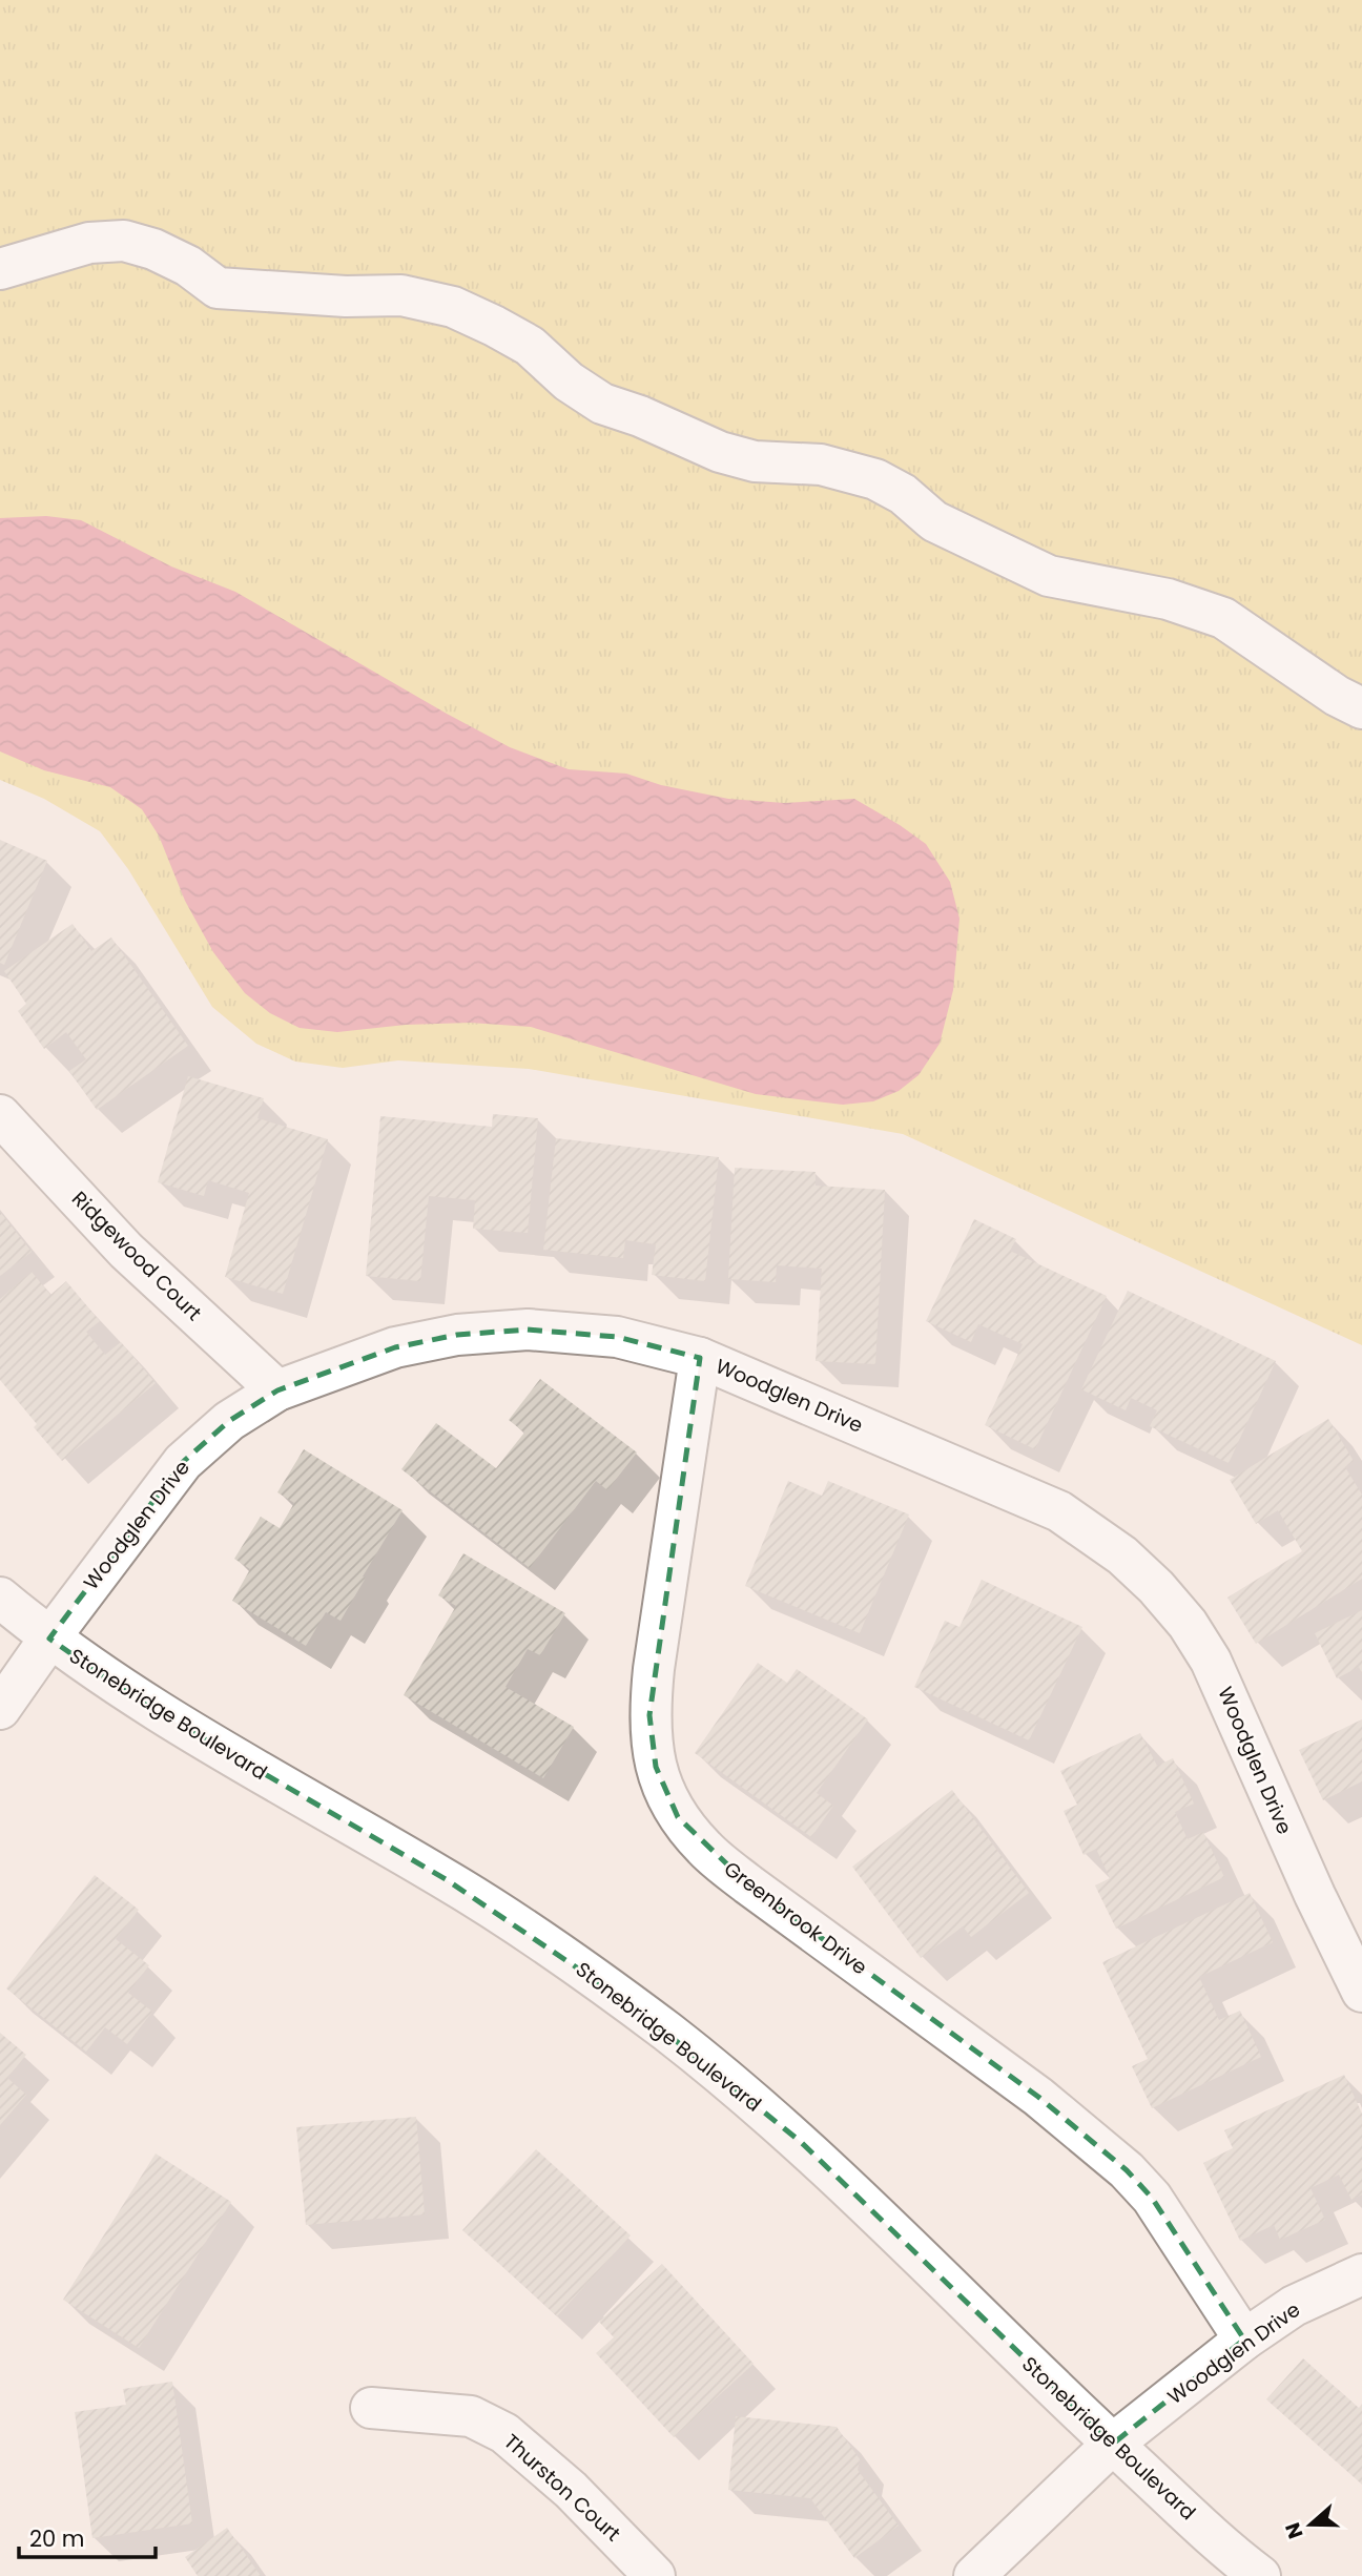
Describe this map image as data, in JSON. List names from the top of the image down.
{
  "streets": {
    "street": [
      "Ridgewood Court",
      "Woodglen Drive",
      "Stonebridge Boulevard",
      "Greenbrook Drive",
      "Thurston Court"
    ]
  },
  "crossings": [
    ["Ridgewood Court", "Woodglen Drive"],
    ["Woodglen Drive", "Stonebridge Boulevard"],
    ["Woodglen Drive", "Greenbrook Drive"]
  ],
  "scale_bar": "20 m",
  "north": "left"
}
